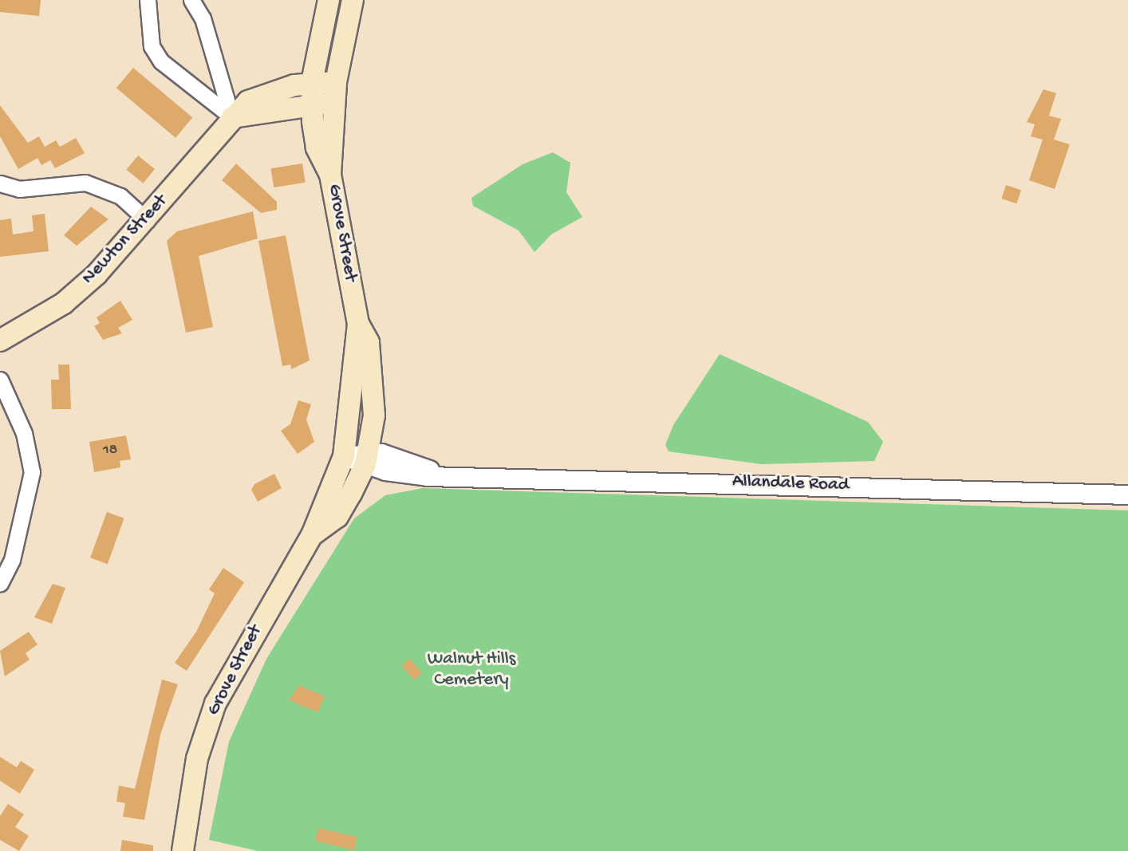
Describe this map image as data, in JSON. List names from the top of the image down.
{
  "streets": {
    "main road": ["Grove Street", "Newton Street"],
    "street": ["Allandale Road"]
  },
  "crossings": [
    ["Grove Street", "Allandale Road"]
  ],
  "parks": ["Walnut Hills Cemetery"],
  "house_numbers": ["18"]
}
